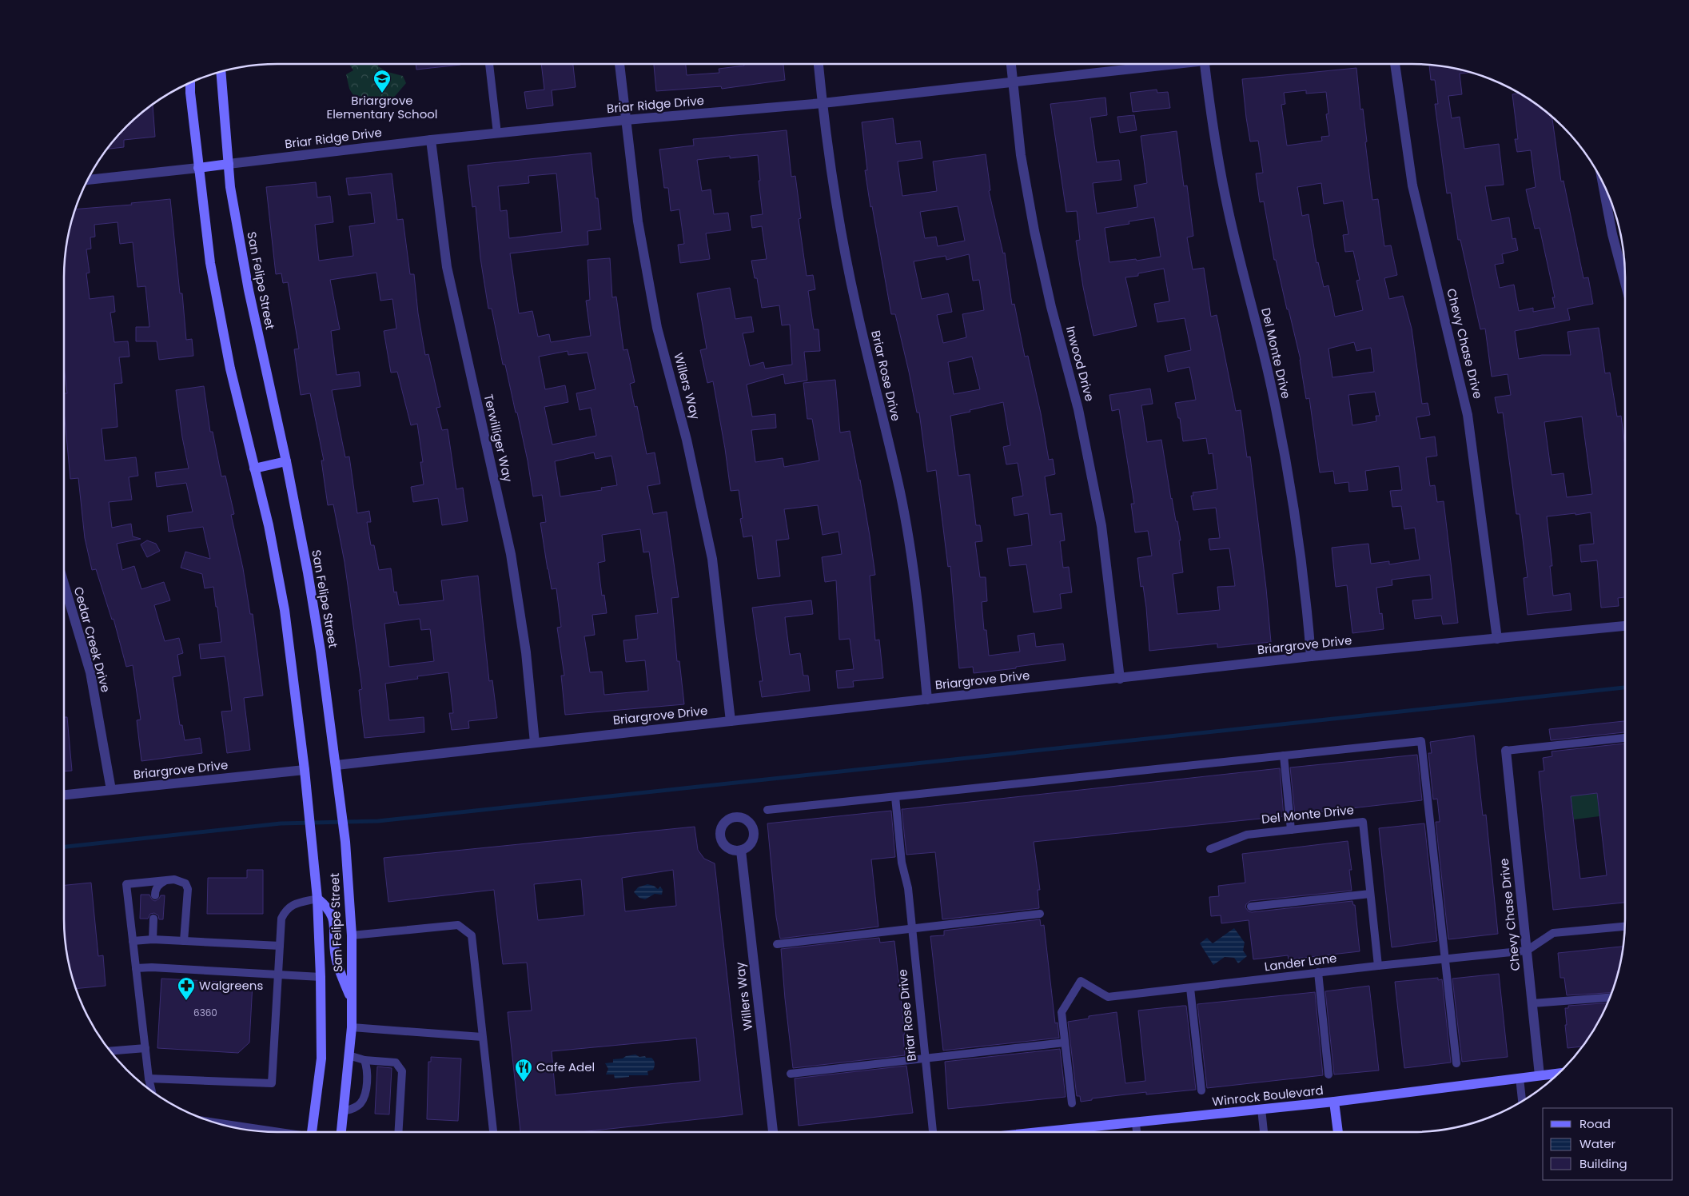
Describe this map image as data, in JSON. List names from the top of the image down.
{
  "streets": {
    "main road": ["Briar Ridge Drive", "San Felipe Street", "Winrock Boulevard"],
    "street": [
      "Chevy Chase Drive",
      "Del Monte Drive",
      "Inwood Drive",
      "Briar Rose Drive",
      "Willers Way",
      "Terwilliger Way",
      "Cedar Creek Drive",
      "Briargrove Drive"
    ],
    "lane": ["Lander Lane"]
  },
  "crossings": [
    ["Briar Ridge Drive", "San Felipe Street"],
    ["Briar Ridge Drive", "Inwood Drive"],
    ["Briar Ridge Drive", "Briar Rose Drive"],
    ["Briar Ridge Drive", "Willers Way"],
    ["Briar Ridge Drive", "Terwilliger Way"],
    ["San Felipe Street", "Briargrove Drive"],
    ["Chevy Chase Drive", "Briargrove Drive"],
    ["Chevy Chase Drive", "Lander Lane"],
    ["Chevy Chase Drive", "Winrock Boulevard"],
    ["Del Monte Drive", "Briargrove Drive"],
    ["Del Monte Drive", "Lander Lane"],
    ["Inwood Drive", "Briargrove Drive"],
    ["Briar Rose Drive", "Briargrove Drive"],
    ["Willers Way", "Briargrove Drive"],
    ["Terwilliger Way", "Briargrove Drive"],
    ["Cedar Creek Drive", "Briargrove Drive"]
  ],
  "places": {
    "school or university": ["Briargrove Elementary School"],
    "pharmacy": ["Walgreens"],
    "restaurant": ["Cafe Adel"]
  },
  "house_numbers": ["6360"],
  "legend": ["Road", "Water", "Building"]
}
